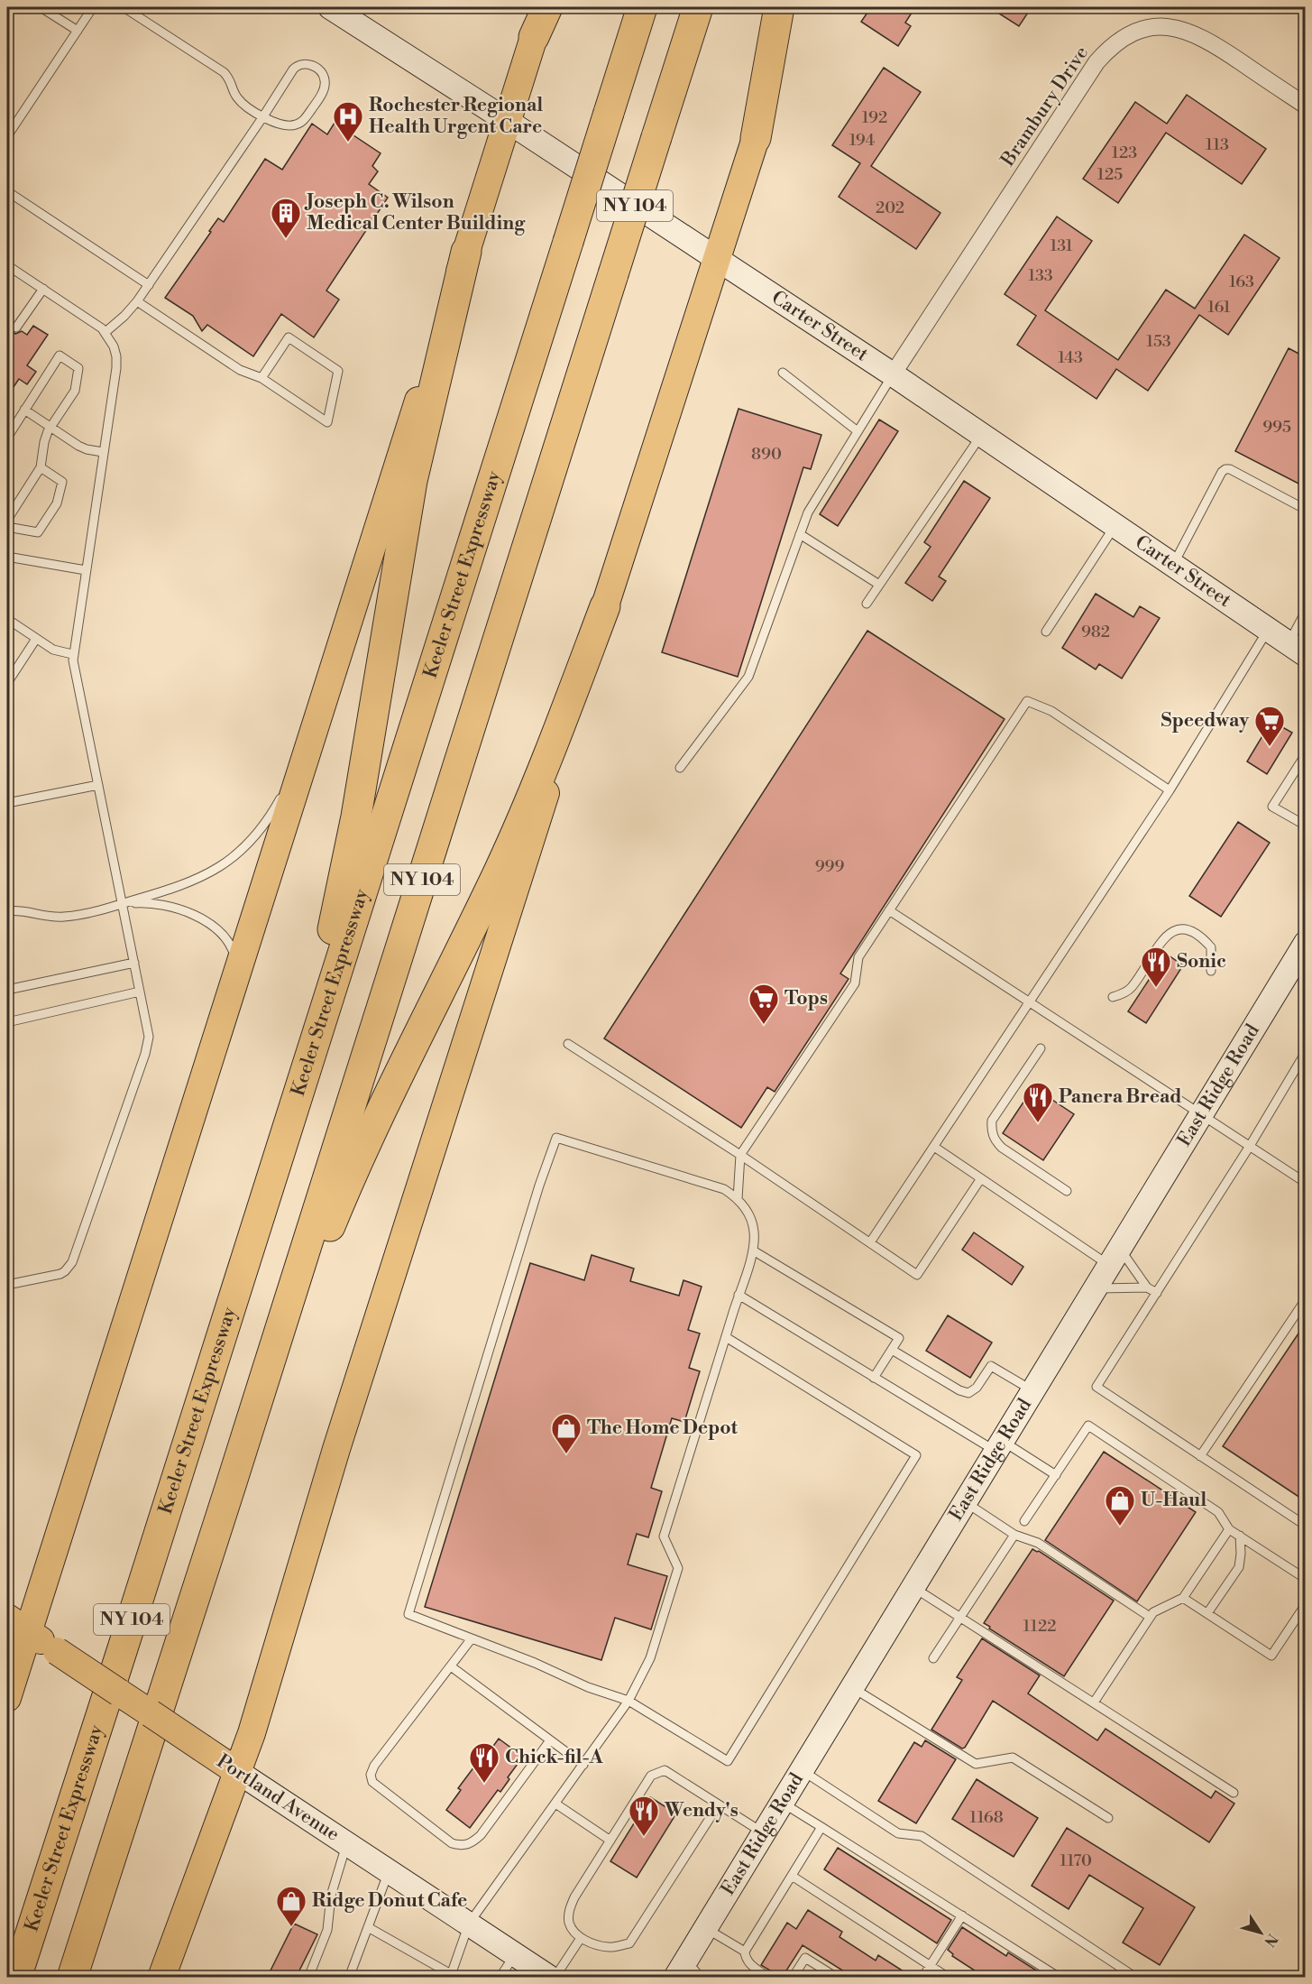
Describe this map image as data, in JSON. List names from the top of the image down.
{
  "streets": {
    "highway": ["NY 104", "Keeler Street Expressway"],
    "main road": ["Carter Street", "East Ridge Road", "Portland Avenue"],
    "street": ["Brambury Drive"]
  },
  "crossings": [
    ["Brambury Drive", "Carter Street"]
  ],
  "places": {
    "hospital": ["Rochester Regional Health Urgent Care"],
    "building": ["Joseph C. Wilson Medical Center Building"],
    "supermarket": ["Speedway", "Tops"],
    "restaurant": [
      "Sonic",
      "Panera Bread",
      "Chick-fil-A",
      "Wendy's"
    ],
    "shop": ["The Home Depot", "U-Haul", "Ridge Donut Cafe"]
  },
  "house_numbers": [
    "192",
    "194",
    "113",
    "123",
    "125",
    "202",
    "131",
    "133",
    "163",
    "161",
    "153",
    "143",
    "995",
    "890",
    "982",
    "999",
    "1122",
    "1168",
    "1170"
  ],
  "north": "bottom right"
}
